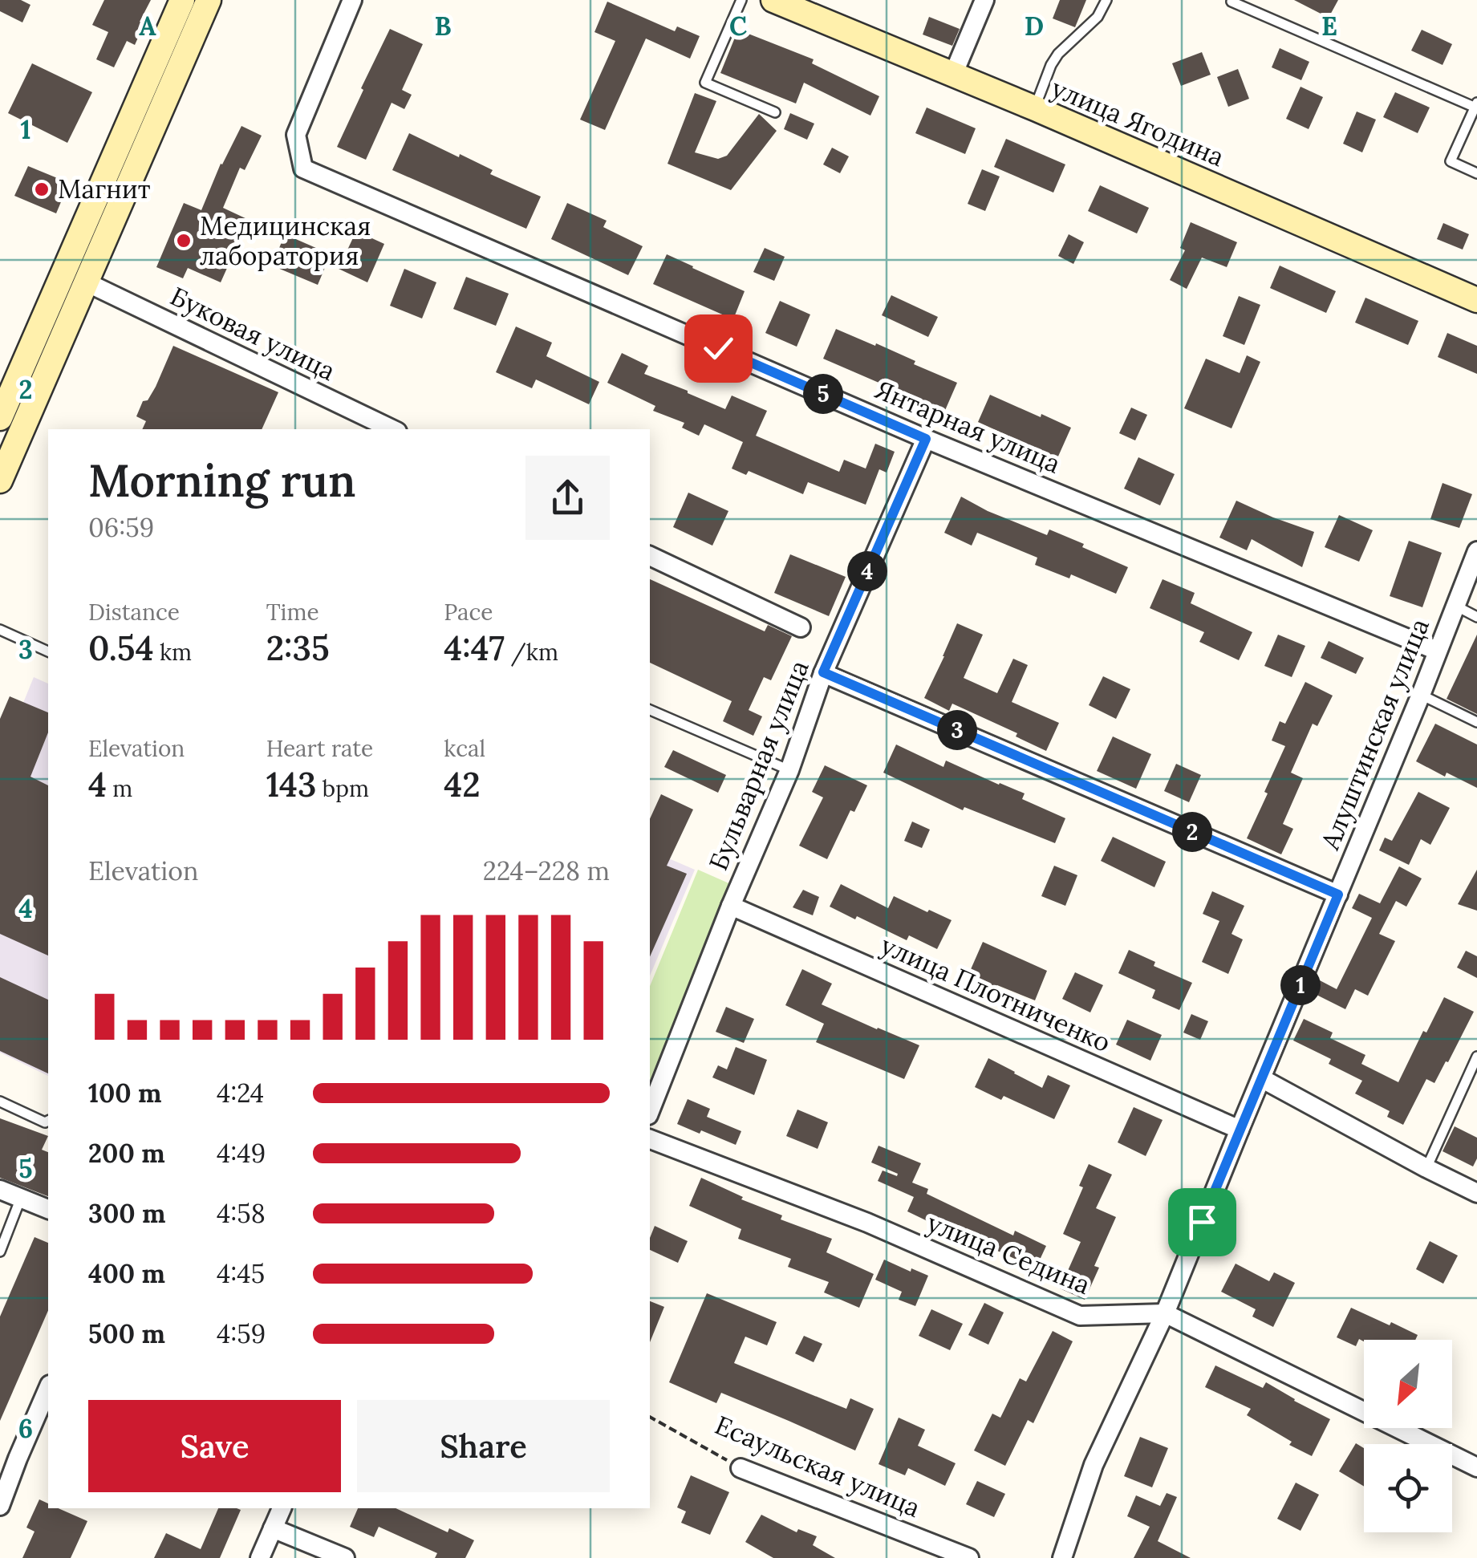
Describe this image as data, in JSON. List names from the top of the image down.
{
  "streets": {
    "main road": ["улица Ягодина"],
    "street": [
      "Буковая улица",
      "Янтарная улица",
      "Алуштинская улица",
      "Бульварная улица",
      "улица Плотниченко",
      "улица Седина",
      "Есаульская улица"
    ]
  },
  "crossings": [
    ["Янтарная улица", "Алуштинская улица"],
    ["Янтарная улица", "Бульварная улица"],
    ["Алуштинская улица", "улица Плотниченко"],
    ["Алуштинская улица", "улица Седина"],
    ["Бульварная улица", "улица Плотниченко"]
  ],
  "places": ["Магнит", "Медицинская лаборатория"],
  "north": "bottom left",
  "page": {
    "pins": [
      "5",
      "4",
      "3",
      "2",
      "1"
    ],
    "heading": ["Morning run", "06:59"],
    "stats": [
      ["Distance", "0.54 km"],
      ["Time", "2:35"],
      ["Pace", "4:47 /km"],
      ["Elevation", "4 m"],
      ["Heart rate", "143 bpm"],
      ["kcal", "42"]
    ],
    "chart": ["Elevation", "224–228 m"],
    "list": [
      {
        "name": "100 m",
        "note": "4:24"
      },
      {
        "name": "200 m",
        "note": "4:49"
      },
      {
        "name": "300 m",
        "note": "4:58"
      },
      {
        "name": "400 m",
        "note": "4:45"
      },
      {
        "name": "500 m",
        "note": "4:59"
      }
    ],
    "buttons": ["Save", "Share"]
  },
  "grid": {
    "columns": [
      "A",
      "B",
      "C",
      "D",
      "E"
    ],
    "rows": [
      "1",
      "2",
      "3",
      "4",
      "5",
      "6"
    ]
  }
}
